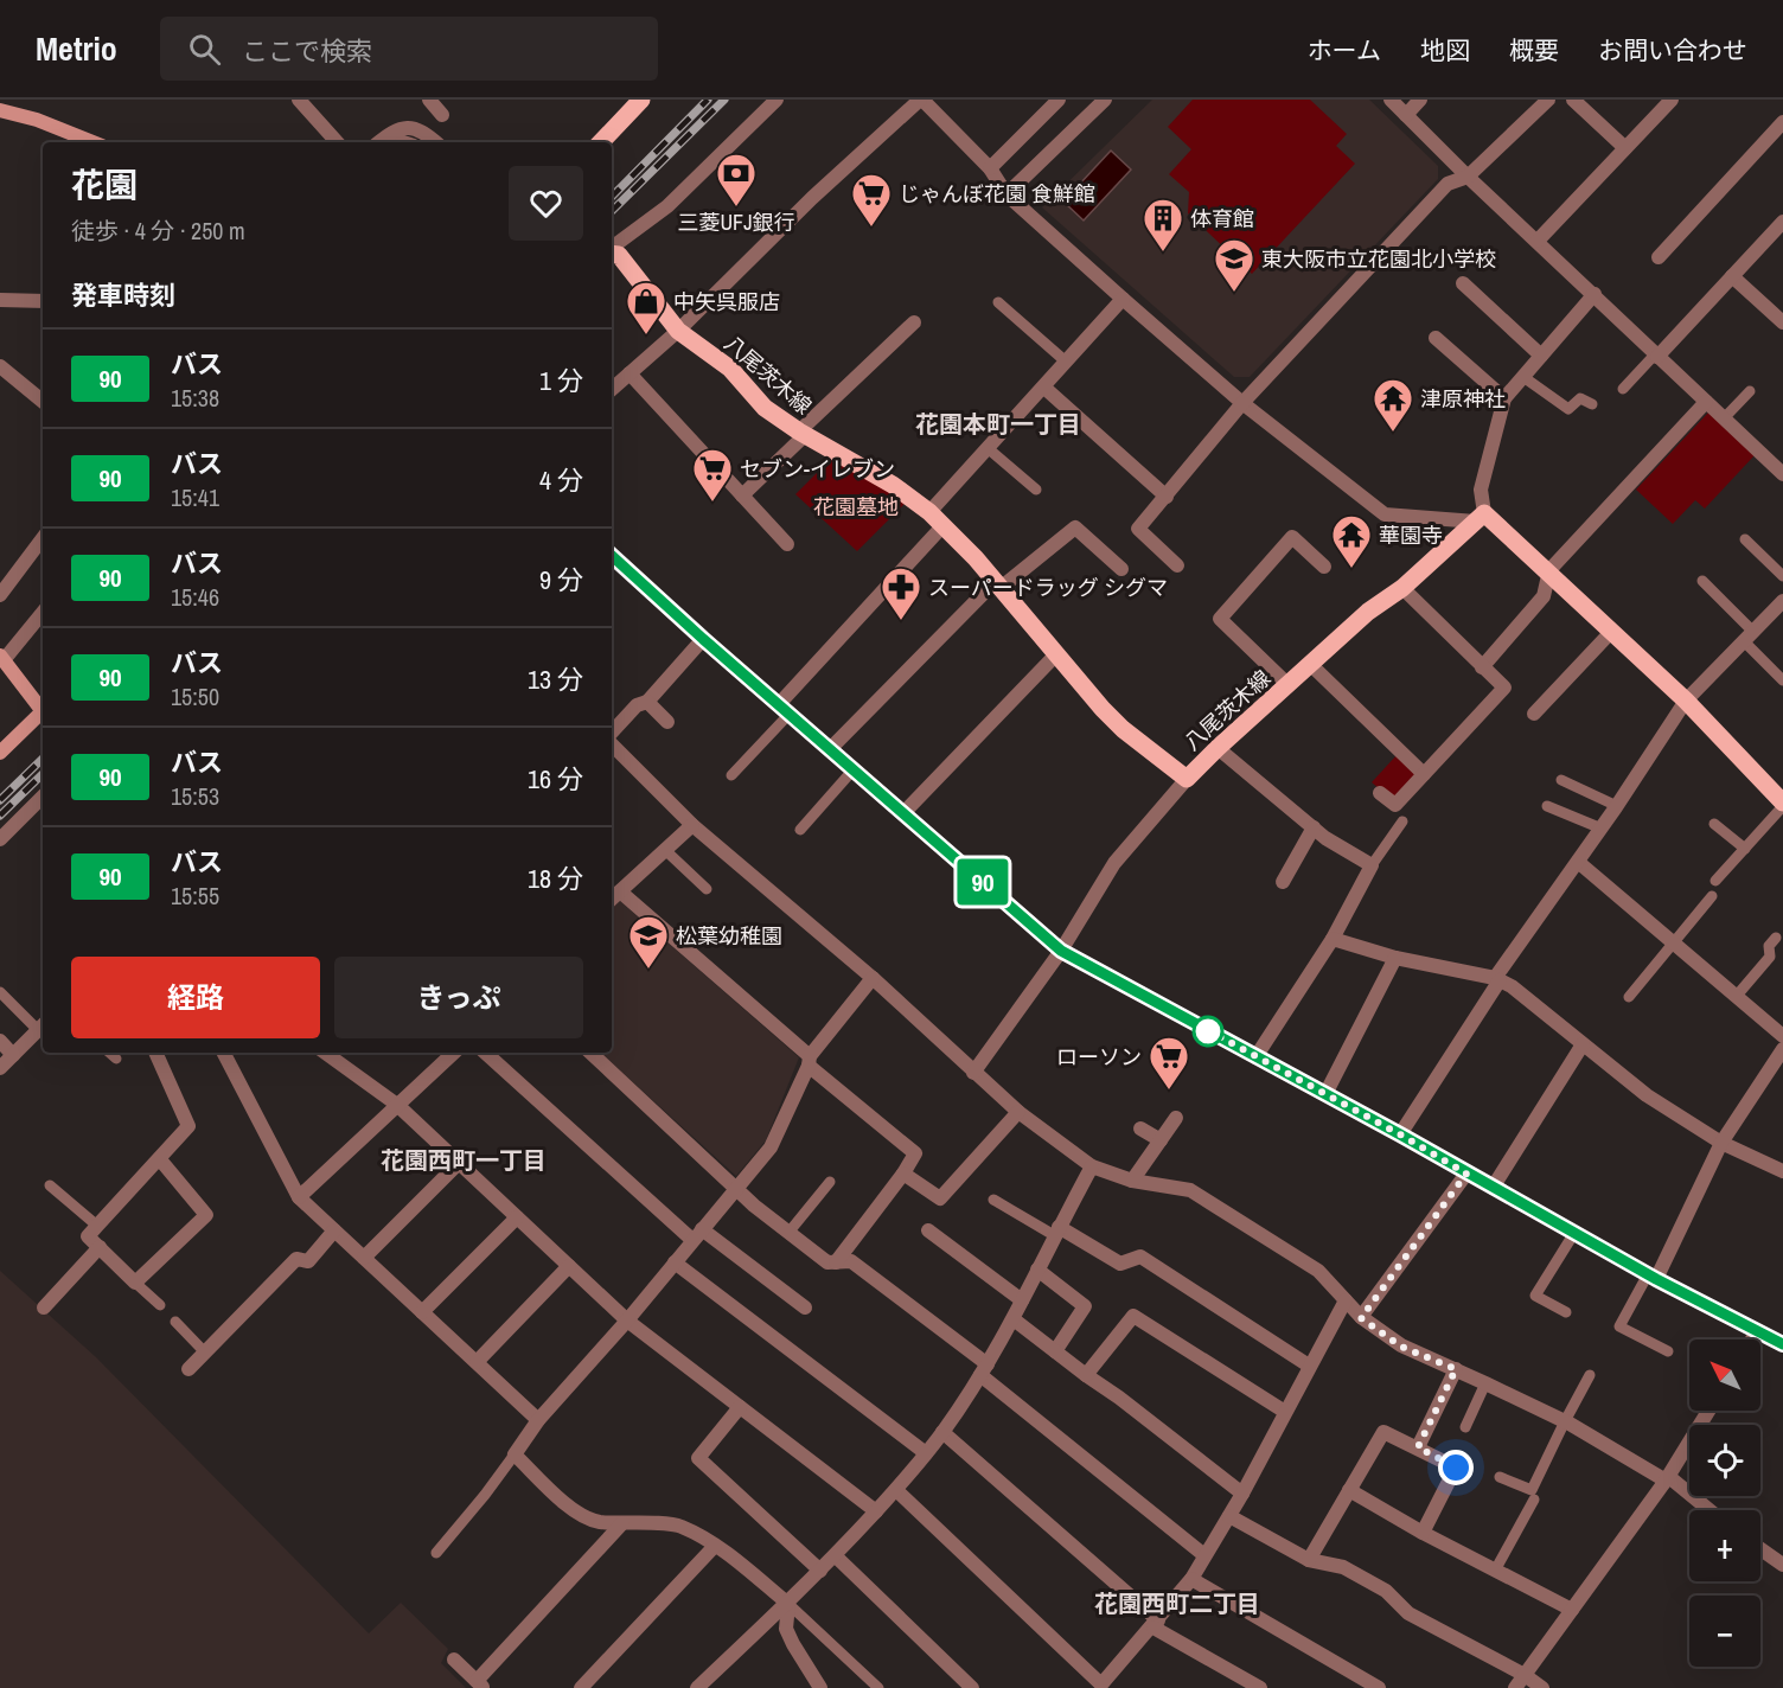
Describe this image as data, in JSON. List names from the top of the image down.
{
  "streets": {
    "main road": ["八尾茨木線"]
  },
  "districts": ["花園本町一丁目", "花園西町一丁目", "花園西町二丁目"],
  "parks": ["花園墓地"],
  "places": {
    "bank": ["三菱UFJ銀行"],
    "supermarket": ["じゃんぼ花園 食鮮館", "セブン-イレブン", "ローソン"],
    "building": ["体育館"],
    "school or university": ["東大阪市立花園北小学校", "松葉幼稚園"],
    "shop": ["中矢呉服店"],
    "temple": ["津原神社", "華園寺"],
    "pharmacy": ["スーパードラッグ シグマ"]
  },
  "lines": ["bus line 90"],
  "north": "top left",
  "page": {
    "header": "Metrio",
    "search": "ここで検索",
    "nav": [
      "ホーム",
      "地図",
      "概要",
      "お問い合わせ"
    ],
    "on_map": "90",
    "heading": [
      ["花園", "徒歩 · 4 分 · 250 m"],
      "発車時刻"
    ],
    "list": [
      {
        "mark": "90",
        "name": "バス",
        "note": "15:38",
        "value": "1 分"
      },
      {
        "mark": "90",
        "name": "バス",
        "note": "15:41",
        "value": "4 分"
      },
      {
        "mark": "90",
        "name": "バス",
        "note": "15:46",
        "value": "9 分"
      },
      {
        "mark": "90",
        "name": "バス",
        "note": "15:50",
        "value": "13 分"
      },
      {
        "mark": "90",
        "name": "バス",
        "note": "15:53",
        "value": "16 分"
      },
      {
        "mark": "90",
        "name": "バス",
        "note": "15:55",
        "value": "18 分"
      }
    ],
    "buttons": ["経路", "きっぷ"],
    "map_buttons": ["+", "−"]
  }
}
